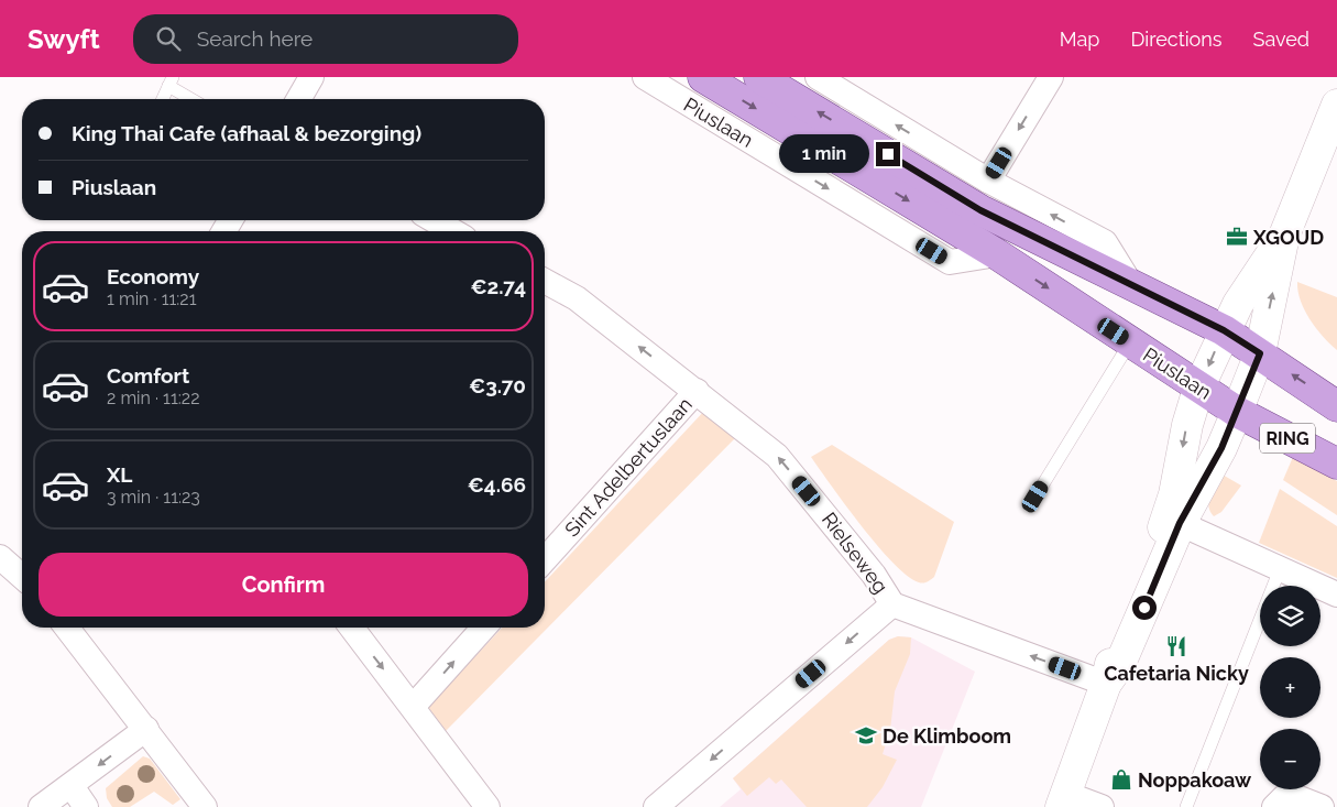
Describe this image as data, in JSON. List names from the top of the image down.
{
  "streets": {
    "main road": ["Piuslaan", "RING"],
    "street": ["Sint Adelbertuslaan", "Rielseweg"]
  },
  "crossings": [
    ["Sint Adelbertuslaan", "Rielseweg"]
  ],
  "one_way": ["Rielseweg"],
  "places": {
    "office": ["XGOUD"],
    "restaurant": ["Cafetaria Nicky"],
    "school or university": ["De Klimboom"],
    "shop": ["Noppakoaw"]
  },
  "page": {
    "header": "Swyft",
    "search": "Search here",
    "nav": ["Map", "Directions", "Saved"],
    "banner": ["King Thai Cafe (afhaal & bezorging)", "Piuslaan"],
    "bubble": "1 min",
    "list": [
      {
        "name": "Economy",
        "note": "1 min · 11:21",
        "value": "€2.74"
      },
      {
        "name": "Comfort",
        "note": "2 min · 11:22",
        "value": "€3.70"
      },
      {
        "name": "XL",
        "note": "3 min · 11:23",
        "value": "€4.66"
      }
    ],
    "buttons": "Confirm",
    "map_buttons": ["+", "−"]
  }
}
